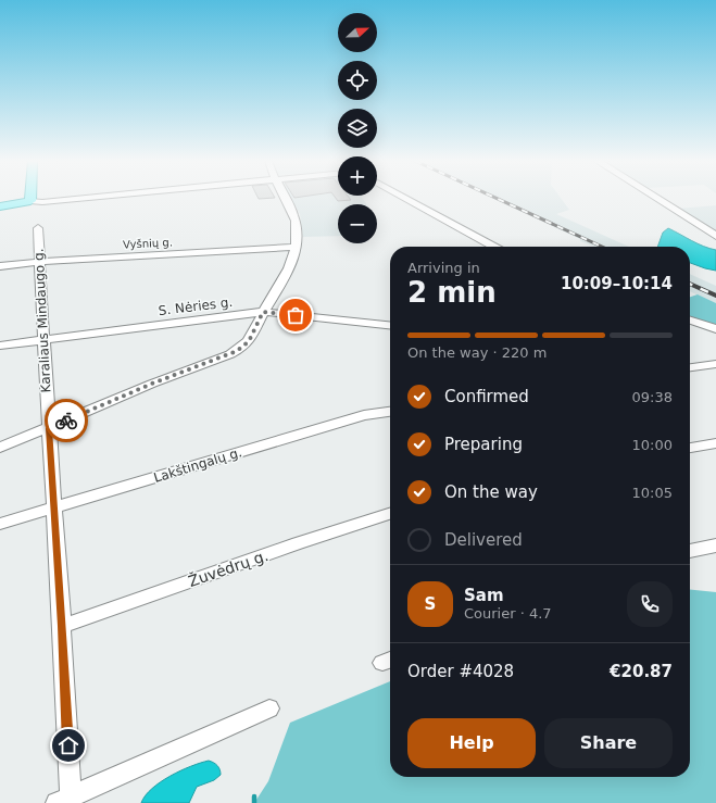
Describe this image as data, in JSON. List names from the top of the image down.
{
  "streets": {
    "street": [
      "Vyšnių g.",
      "S. Nėries g.",
      "Karaliaus Mindaugo g.",
      "Lakštingalų g.",
      "Žuvėdrų g."
    ]
  },
  "crossings": [
    ["Vyšnių g.", "Karaliaus Mindaugo g."],
    ["S. Nėries g.", "Karaliaus Mindaugo g."],
    ["Karaliaus Mindaugo g.", "Lakštingalų g."],
    ["Karaliaus Mindaugo g.", "Žuvėdrų g."]
  ],
  "north": "right",
  "page": {
    "map_buttons": ["+", "−"],
    "heading": ["2 min", "Arriving in", "10:09–10:14"],
    "panel": [
      "Sam",
      "Courier · 4.7",
      "Order #4028",
      "€20.87"
    ],
    "bar": "On the way · 220 m",
    "list": [
      ["Confirmed", "09:38"],
      ["Preparing", "10:00"],
      ["On the way", "10:05"],
      "Delivered"
    ],
    "round": "S",
    "buttons": ["Help", "Share"]
  }
}
